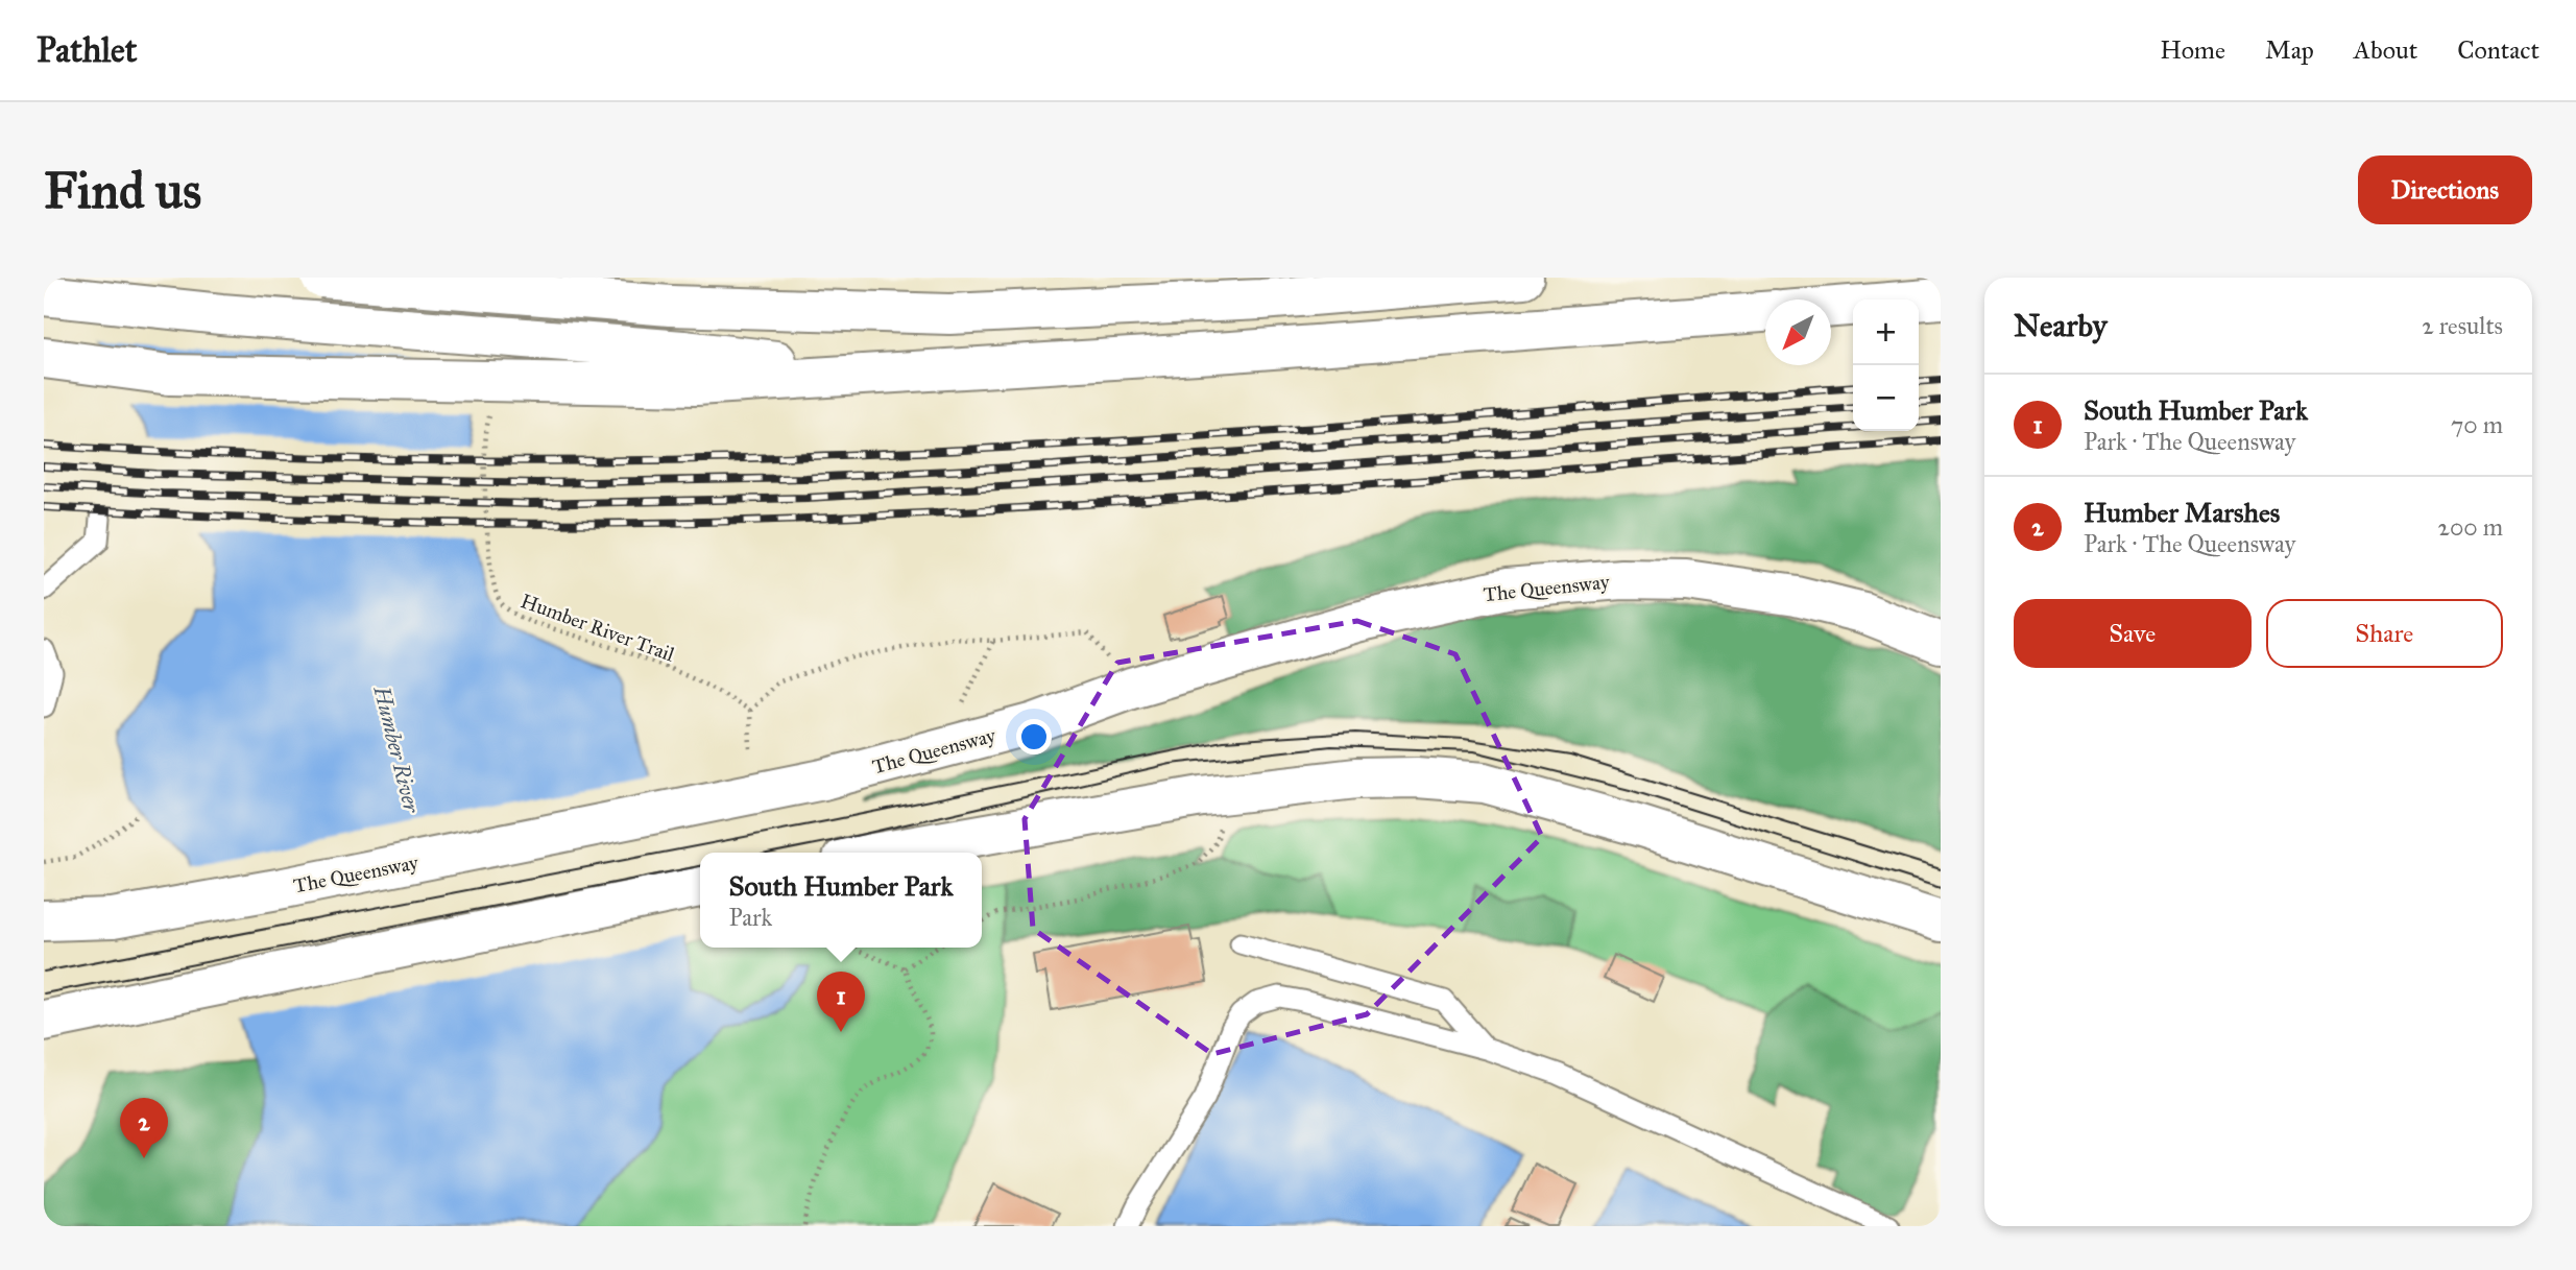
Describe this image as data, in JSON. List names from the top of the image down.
{
  "streets": {
    "main road": ["The Queensway"],
    "path": ["Humber River Trail"]
  },
  "water": ["Humber River"],
  "north": "bottom left",
  "page": {
    "header": "Pathlet",
    "nav": [
      "Home",
      "Map",
      "About",
      "Contact"
    ],
    "buttons": [
      "Directions",
      ["Save", "Share"]
    ],
    "title": "Find us",
    "heading": ["Nearby", "2 results"],
    "map_buttons": ["+", "−"],
    "list": [
      {
        "mark": "1",
        "name": "South Humber Park",
        "note": "Park · The Queensway",
        "value": "70 m"
      },
      {
        "mark": "2",
        "name": "Humber Marshes",
        "note": "Park · The Queensway",
        "value": "200 m"
      }
    ],
    "popup": ["South Humber Park", "Park"],
    "pins": ["1", "2"]
  }
}
